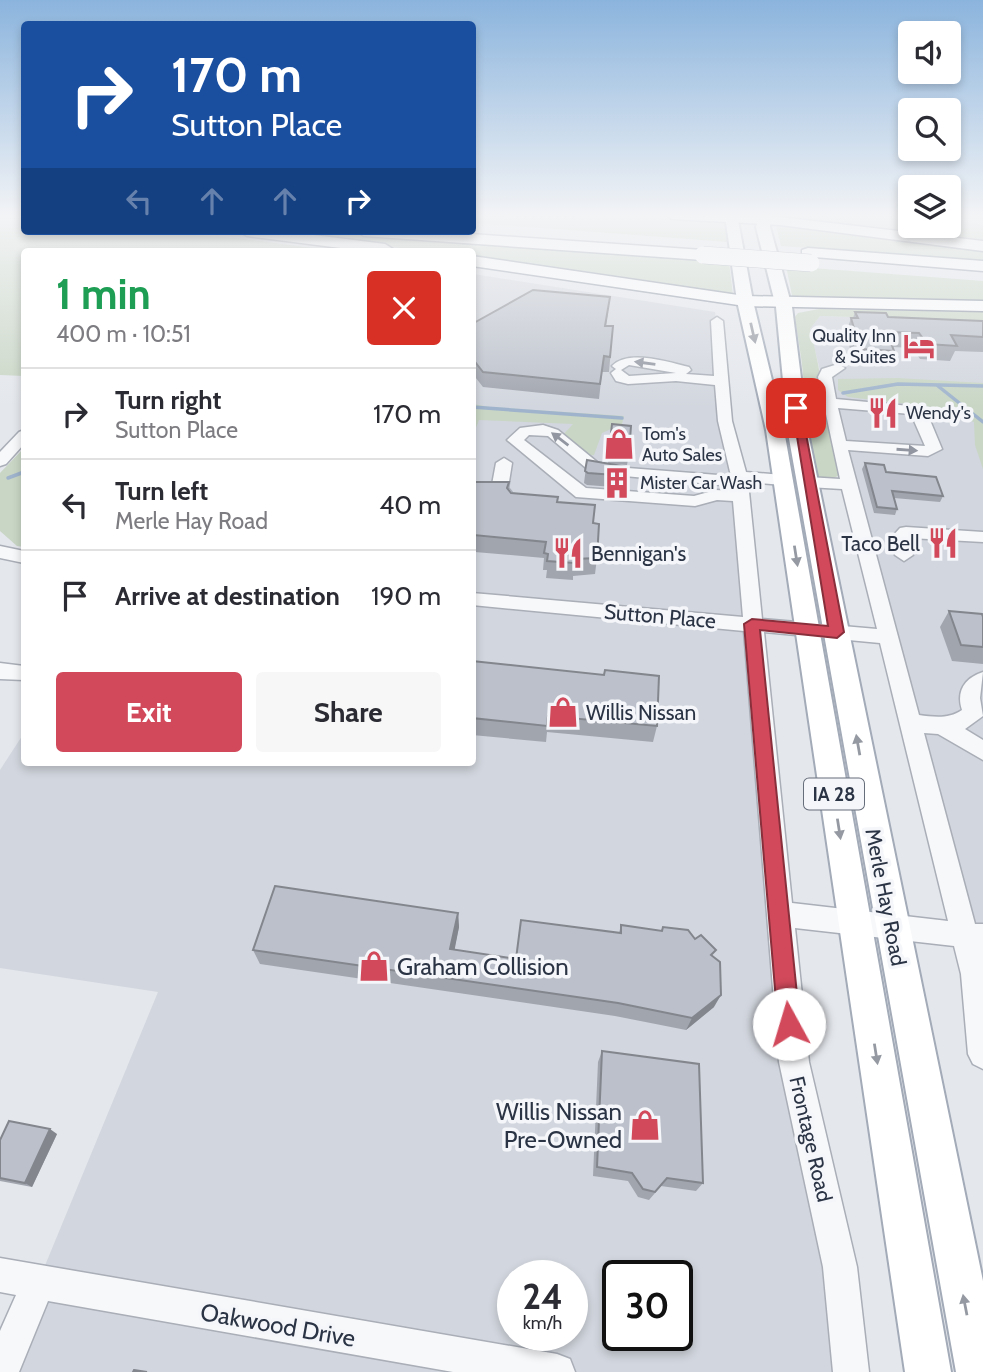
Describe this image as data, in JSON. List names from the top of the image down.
{
  "streets": {
    "main road": ["IA 28", "Merle Hay Road"],
    "street": ["Sutton Place", "Frontage Road", "Oakwood Drive"]
  },
  "crossings": [
    ["Sutton Place", "Merle Hay Road"],
    ["Sutton Place", "Frontage Road"]
  ],
  "places": {
    "hotel": ["Quality Inn & Suites"],
    "restaurant": ["Wendy's", "Taco Bell", "Bennigan's"],
    "shop": [
      "Tom's Auto Sales",
      "Willis Nissan",
      "Graham Collision",
      "Willis Nissan Pre-Owned"
    ],
    "building": ["Mister Car Wash"]
  },
  "page": {
    "turn": ["170 m", "Sutton Place"],
    "heading": ["1 min", "400 m · 10:51"],
    "list": [
      {
        "name": "Turn right",
        "note": "Sutton Place",
        "value": "170 m"
      },
      {
        "name": "Turn left",
        "note": "Merle Hay Road",
        "value": "40 m"
      },
      {
        "name": "Arrive at destination",
        "value": "190 m"
      }
    ],
    "buttons": ["Exit", "Share"],
    "speed": "24 km/h",
    "limit": "30"
  }
}
